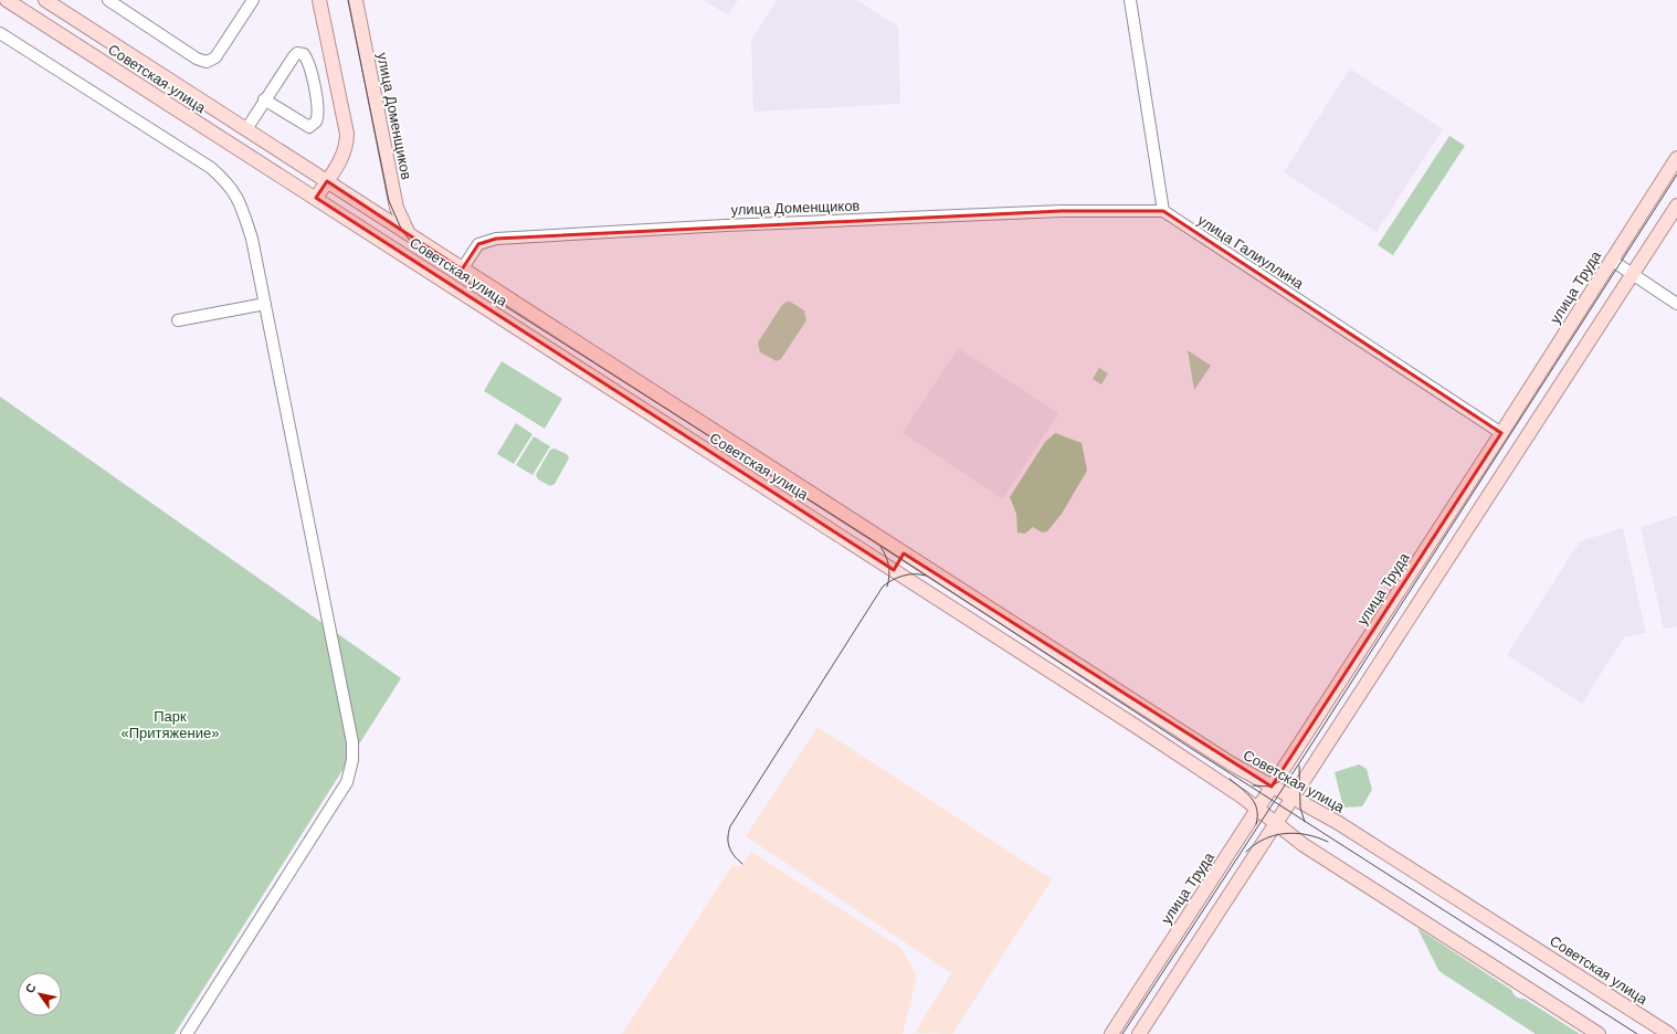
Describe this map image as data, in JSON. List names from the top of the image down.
{
  "streets": {
    "main road": ["Советская улица", "улица Доменщиков", "улица Труда"],
    "street": ["улица Галиуллина"]
  },
  "crossings": [
    ["Советская улица", "улица Доменщиков"],
    ["Советская улица", "улица Труда"],
    ["улица Доменщиков", "улица Галиуллина"],
    ["улица Галиуллина", "улица Труда"]
  ],
  "parks": ["Парк «Притяжение»"],
  "north": "top left"
}
